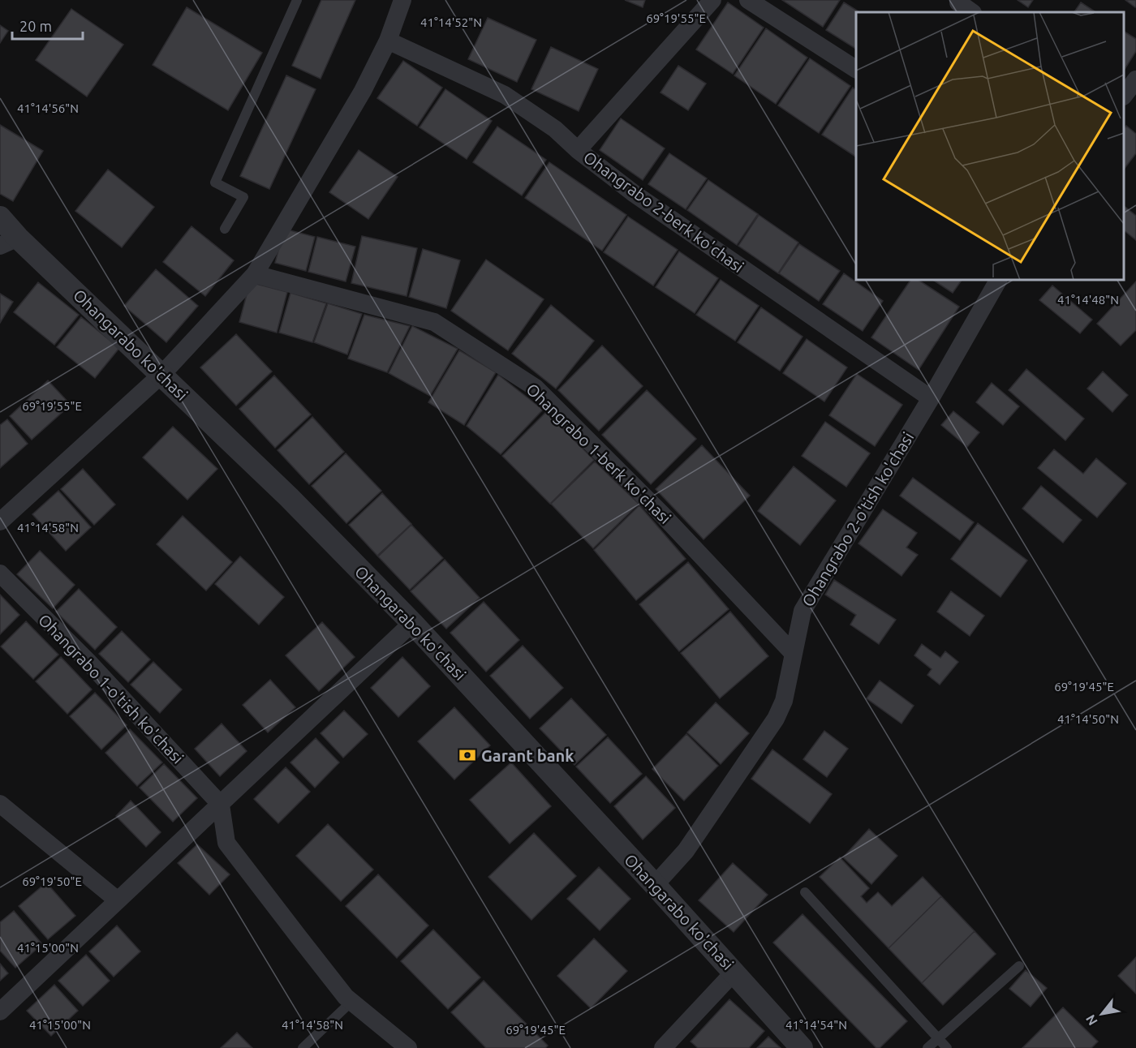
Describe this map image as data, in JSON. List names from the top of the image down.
{
  "streets": {
    "street": [
      "Ohangrabo 2-berk ko'chasi",
      "Ohangarabo ko'chasi",
      "Ohangrabo 1-berk ko'chasi",
      "Ohangrabo 2-o'tish ko'chasi",
      "Ohangrabo 1-o'tish ko'chasi"
    ]
  },
  "crossings": [
    ["Ohangrabo 2-berk ko'chasi", "Ohangrabo 2-o'tish ko'chasi"],
    ["Ohangarabo ko'chasi", "Ohangrabo 2-o'tish ko'chasi"],
    ["Ohangrabo 1-berk ko'chasi", "Ohangrabo 2-o'tish ko'chasi"]
  ],
  "places": {
    "bank": ["Garant bank"]
  },
  "scale_bar": "20 m",
  "north": "bottom left",
  "coordinates": [
    "69°19'55\"E",
    "41°14'52\"N",
    "41°14'56\"N",
    "41°14'48\"N",
    "41°14'58\"N",
    "69°19'45\"E",
    "41°14'50\"N",
    "69°19'50\"E",
    "41°15'00\"N",
    "41°14'54\"N"
  ]
}
